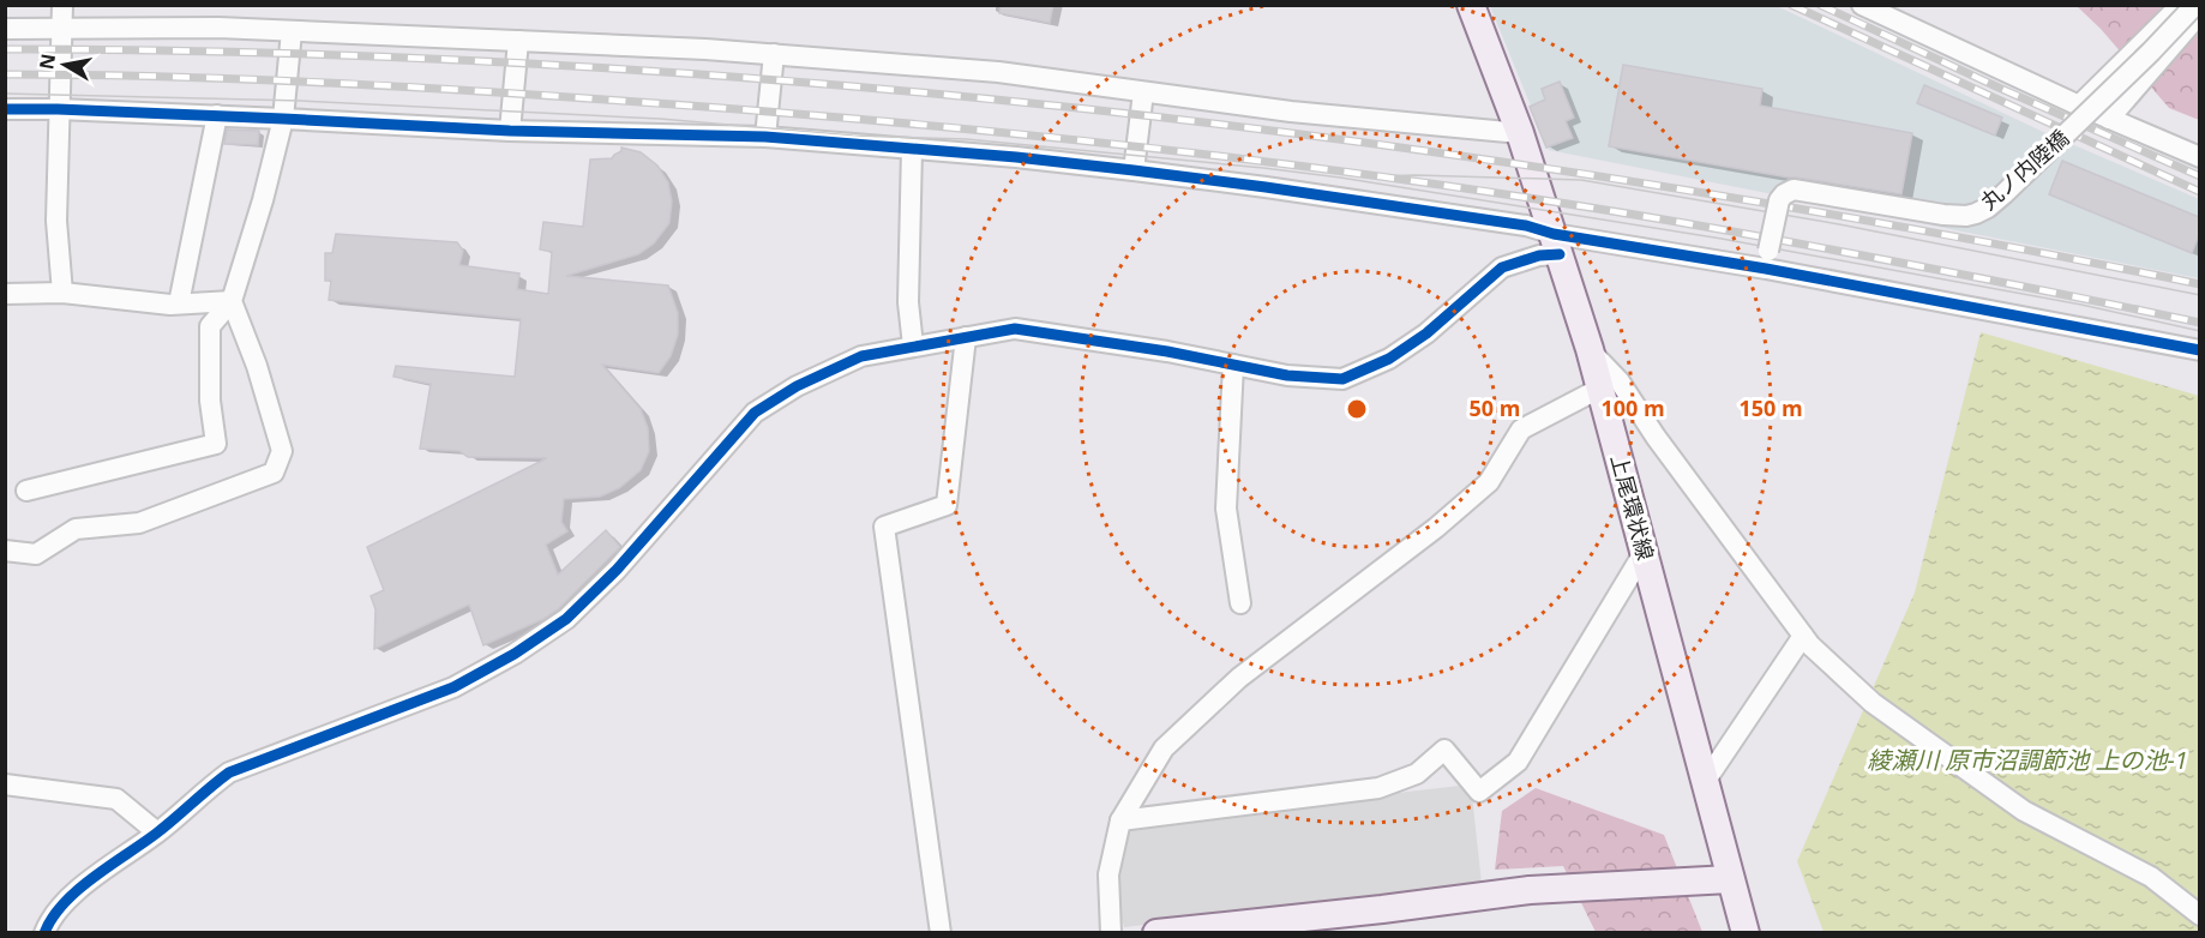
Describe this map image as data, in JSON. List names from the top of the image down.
{
  "streets": {
    "main road": ["上尾環状線"],
    "street": ["丸ノ内陸橋"]
  },
  "water": ["綾瀬川 原市沼調節池 上の池-1"],
  "north": "left",
  "rings": ["50 m", "100 m", "150 m"]
}
